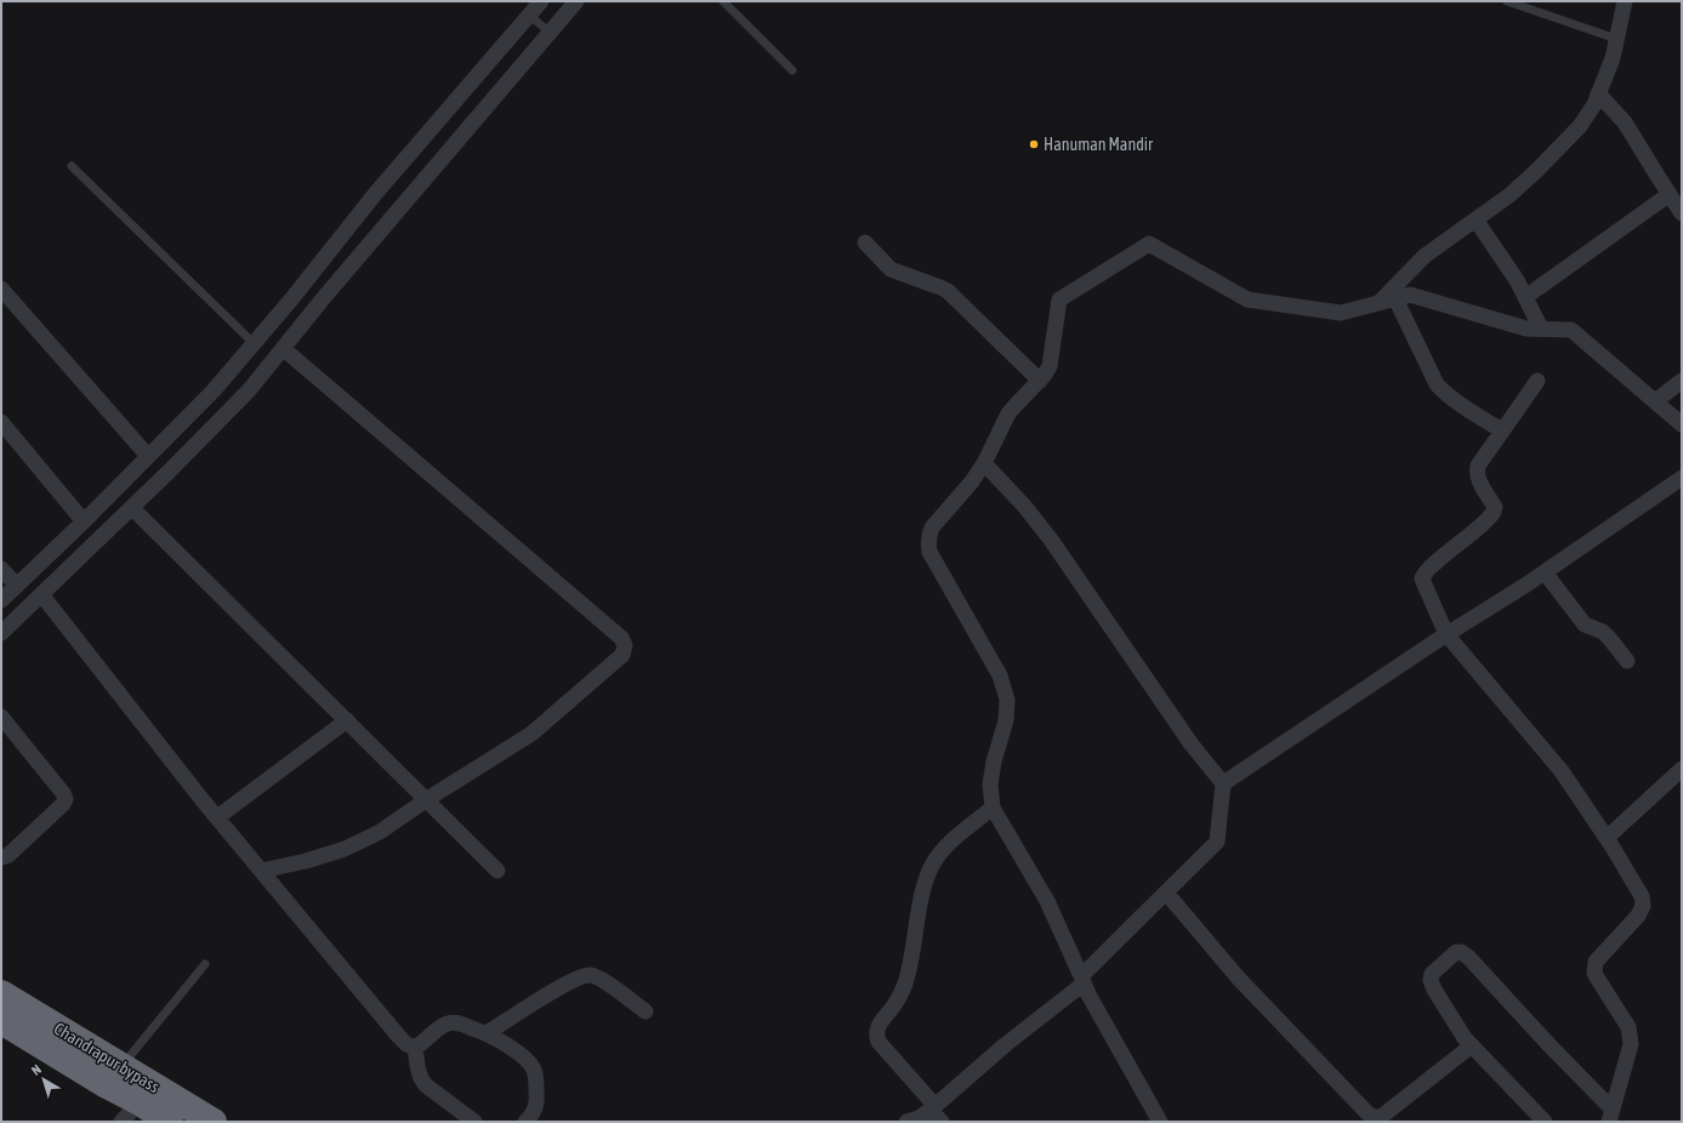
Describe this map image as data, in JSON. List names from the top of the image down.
{
  "streets": {
    "highway": ["Chandrapur bypass"]
  },
  "places": ["Hanuman Mandir"],
  "north": "top left"
}
